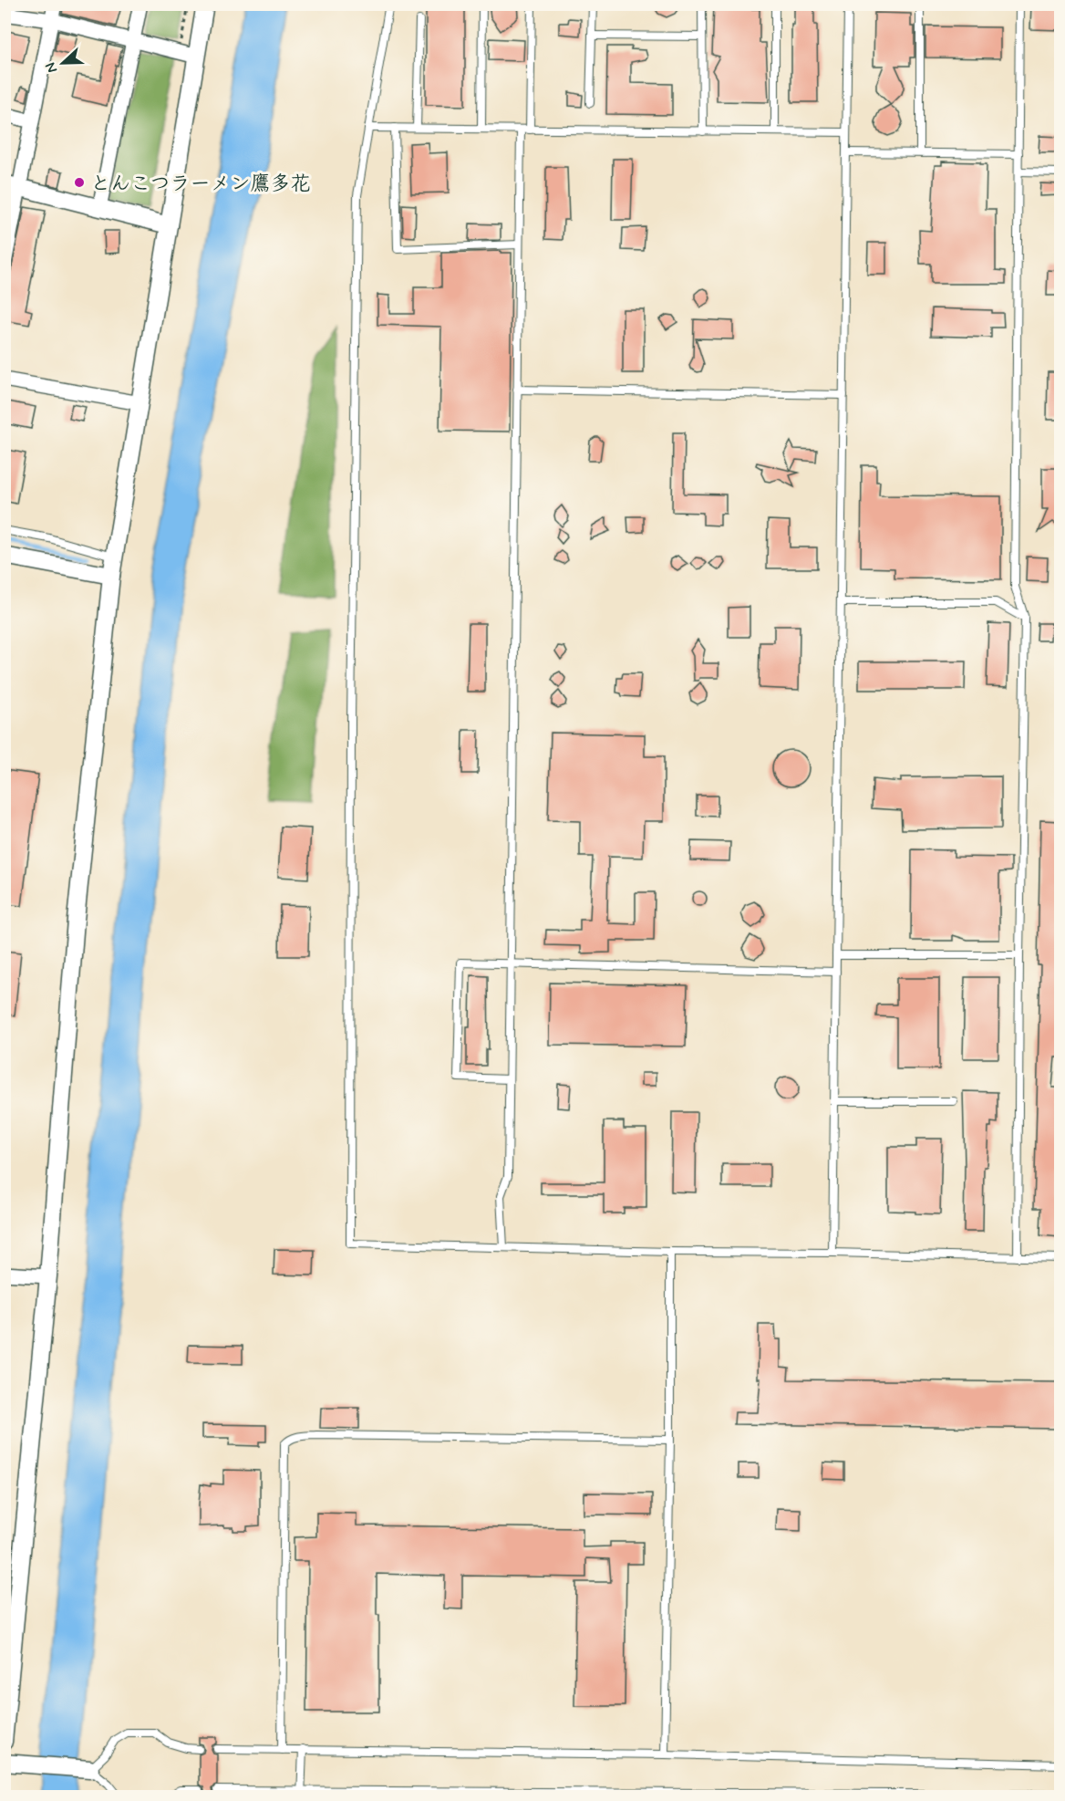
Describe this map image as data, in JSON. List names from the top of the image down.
{
  "places": ["とんこつラーメン鷹多花"],
  "north": "left"
}
